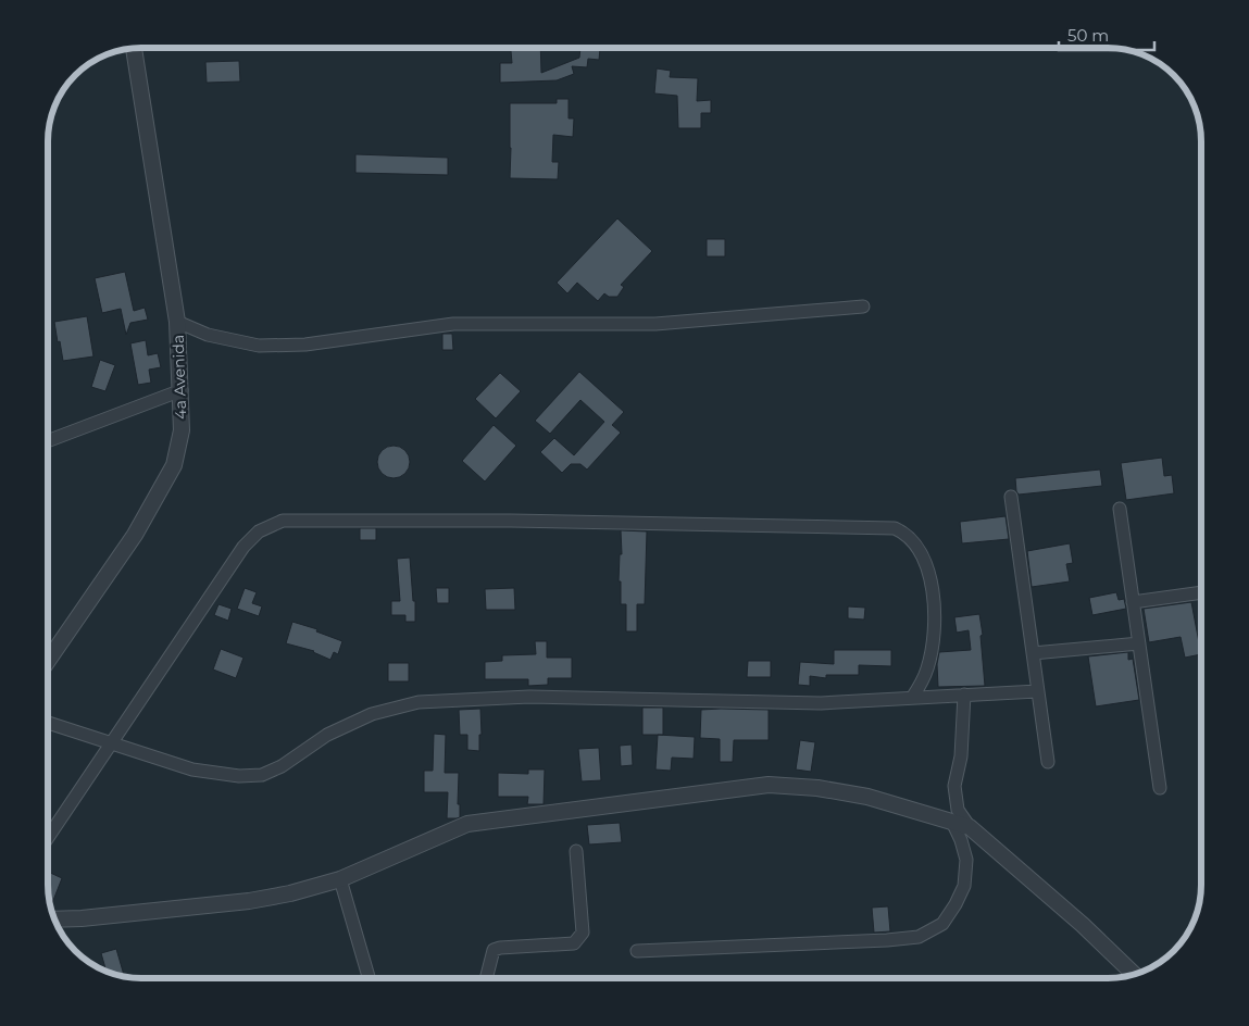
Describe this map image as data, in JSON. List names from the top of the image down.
{
  "streets": {
    "street": ["4a Avenida"]
  },
  "scale_bar": "50 m"
}
